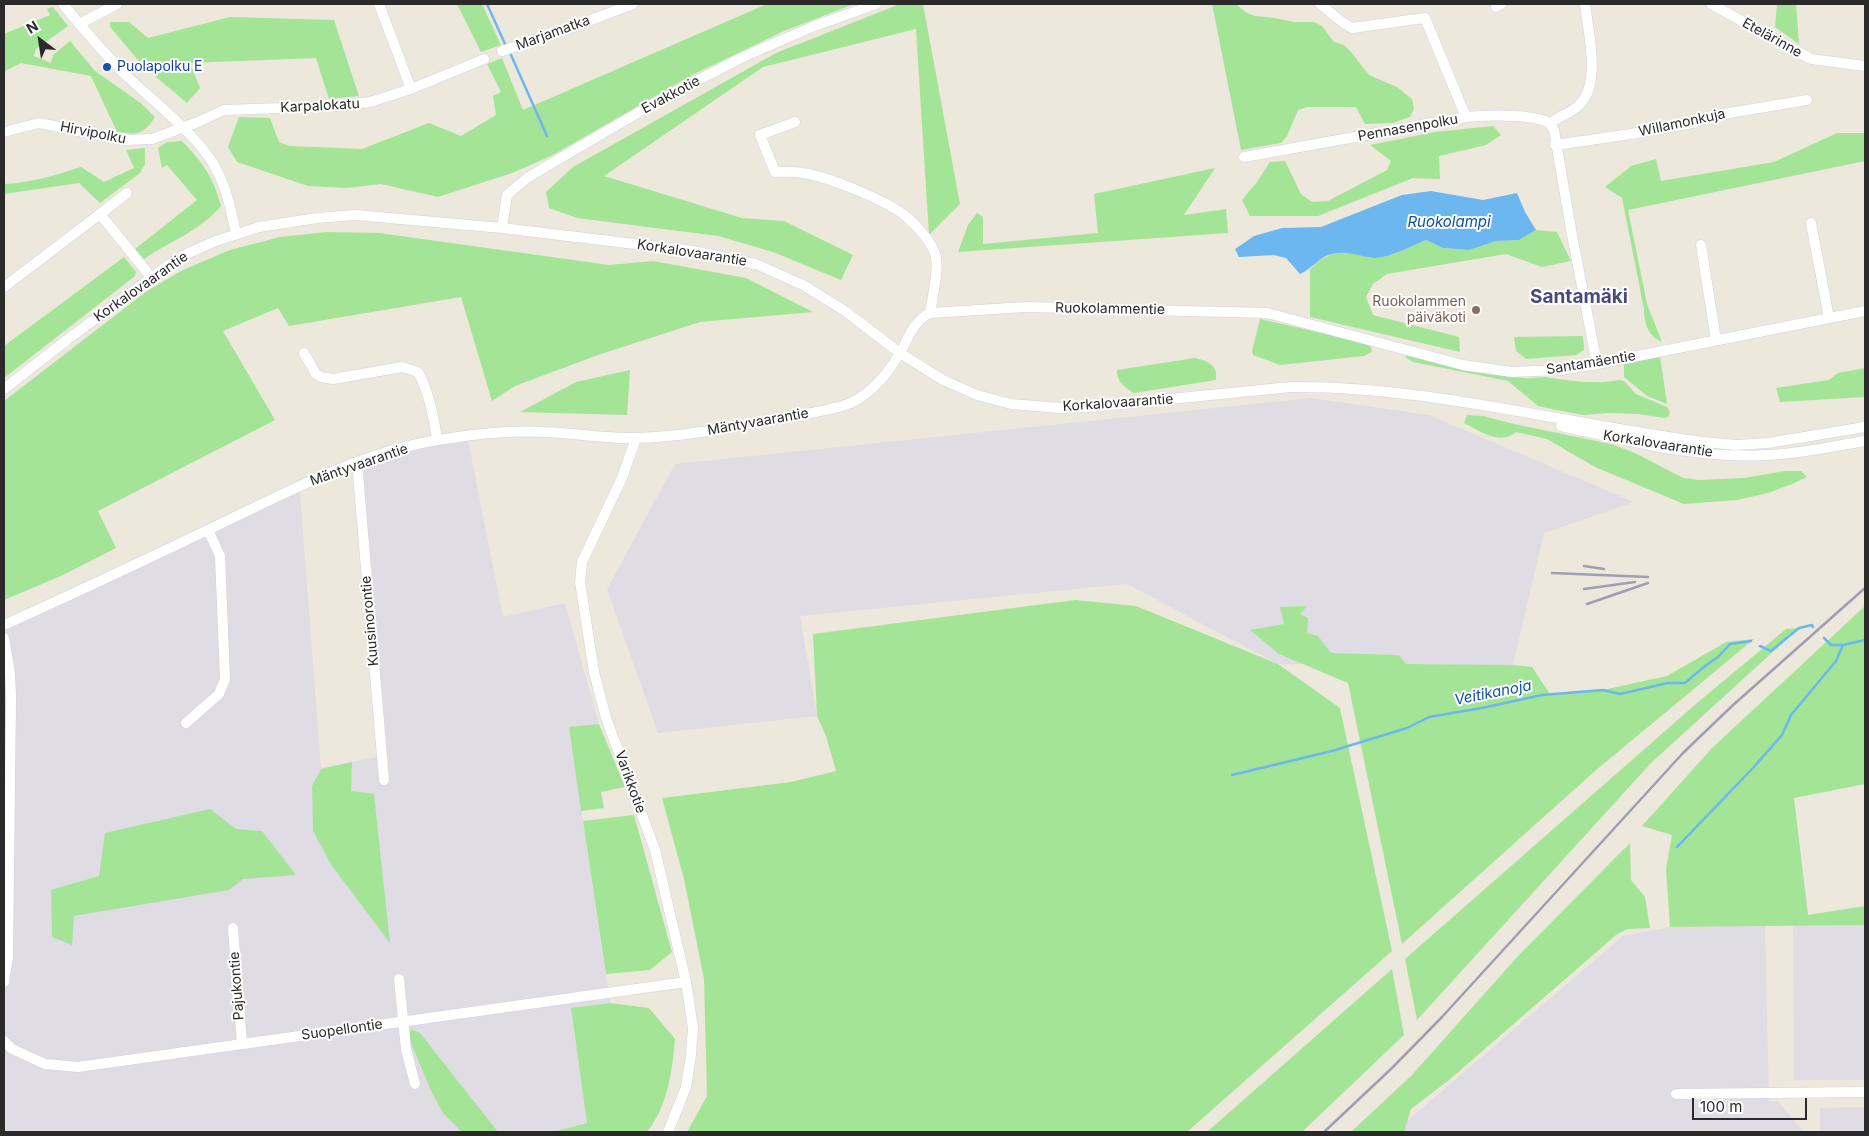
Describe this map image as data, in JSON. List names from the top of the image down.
{
  "streets": {
    "street": [
      "Marjamatka",
      "Etelärinne",
      "Evakkotie",
      "Karpalokatu",
      "Willamonkuja",
      "Pennasenpolku",
      "Hirvipolku",
      "Korkalovaarantie",
      "Ruokolammentie",
      "Santamäentie",
      "Mäntyvaarantie",
      "Kuusinorontie",
      "Varikkotie",
      "Pajukontie",
      "Suopellontie"
    ]
  },
  "crossings": [
    ["Evakkotie", "Korkalovaarantie"],
    ["Karpalokatu", "Hirvipolku"],
    ["Korkalovaarantie", "Mäntyvaarantie"],
    ["Ruokolammentie", "Santamäentie"],
    ["Ruokolammentie", "Mäntyvaarantie"],
    ["Mäntyvaarantie", "Kuusinorontie"],
    ["Mäntyvaarantie", "Varikkotie"],
    ["Varikkotie", "Suopellontie"],
    ["Pajukontie", "Suopellontie"]
  ],
  "districts": ["Santamäki"],
  "water": ["Ruokolampi", "Veitikanoja"],
  "places": ["Puolapolku E", "Ruokolammen päiväkoti"],
  "scale_bar": "100 m",
  "north": "top left"
}
